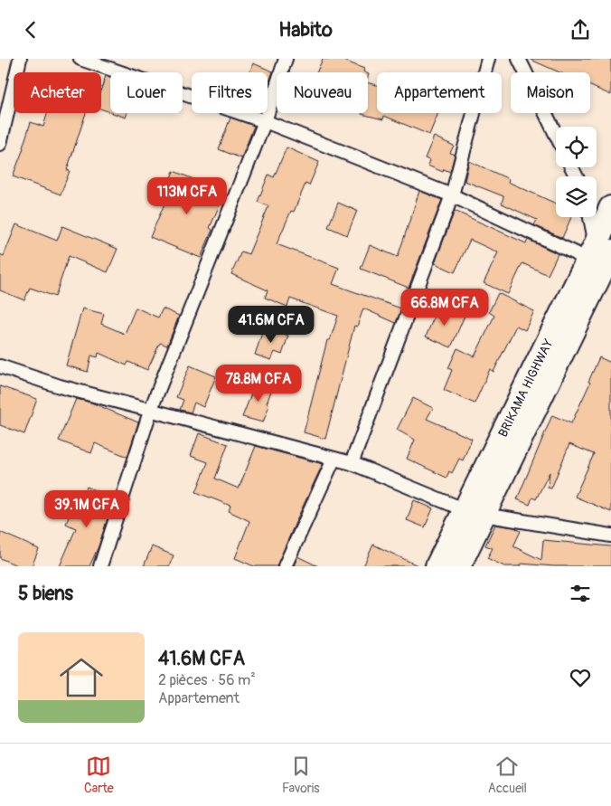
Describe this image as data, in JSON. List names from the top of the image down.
{
  "streets": {
    "highway": ["BRIKAMA HIGHWAY"]
  },
  "page": {
    "header": "Habito",
    "chip": [
      "Acheter",
      "Louer",
      "Filtres",
      "Nouveau",
      "Appartement",
      "Maison"
    ],
    "price": [
      "113M CFA",
      "66.8M CFA",
      "41.6M CFA",
      "78.8M CFA",
      "39.1M CFA"
    ],
    "heading": "5 biens",
    "list": [
      {
        "name": "41.6M CFA",
        "note": "2 pièces · 56 m² · Appartement"
      }
    ],
    "tabs": ["Carte", "Favoris", "Accueil"]
  }
}
